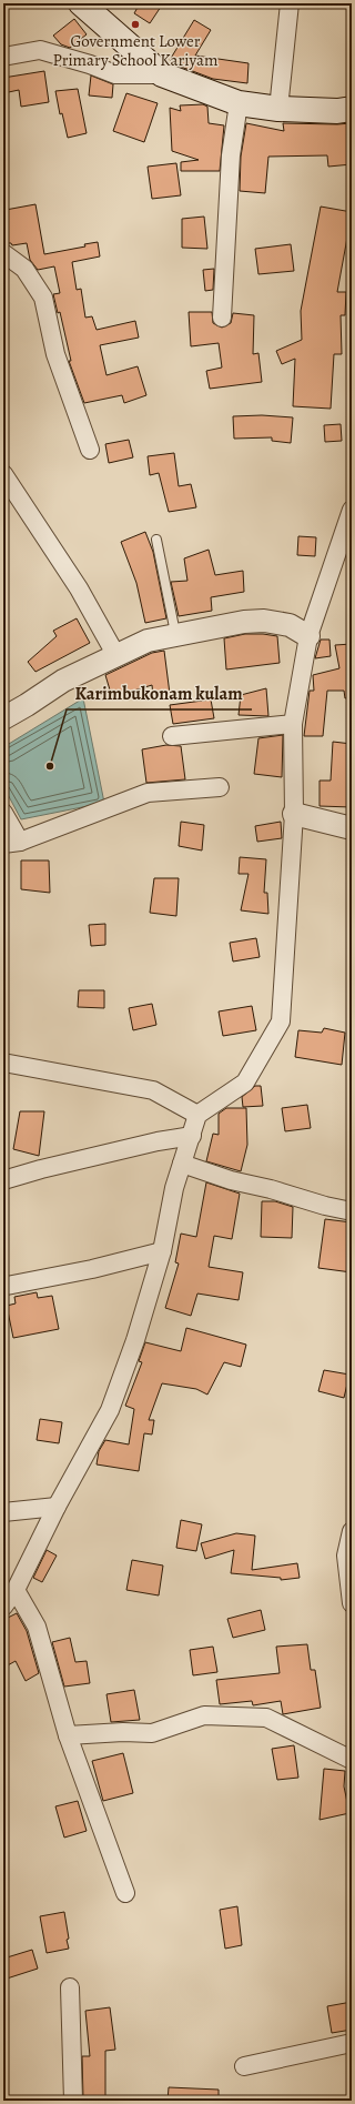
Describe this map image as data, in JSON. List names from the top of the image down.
{
  "places": ["Government Lower Primary School Kariyam", "Karimbukonam kulam"]
}
